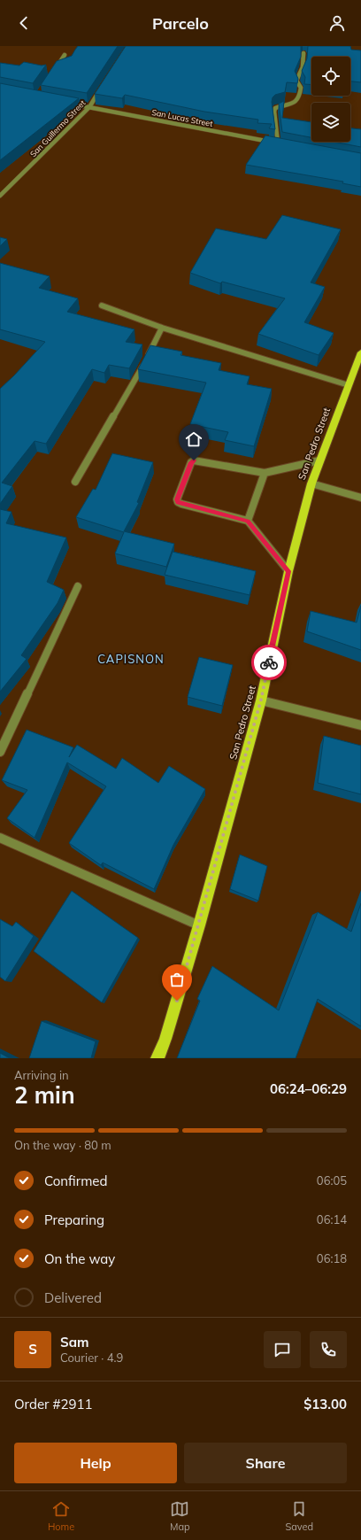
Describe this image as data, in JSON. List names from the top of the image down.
{
  "streets": {
    "main road": ["San Pedro Street"],
    "street": ["San Lucas Street", "San Guillermo Street"]
  },
  "crossings": [
    ["San Lucas Street", "San Guillermo Street"]
  ],
  "districts": ["CAPISNON"],
  "page": {
    "header": "Parcelo",
    "heading": ["2 min", "Arriving in", "06:24–06:29"],
    "panel": [
      "Sam",
      "Courier · 4.9",
      "Order #2911",
      "$13.00"
    ],
    "bar": "On the way · 80 m",
    "list": [
      ["Confirmed", "06:05"],
      ["Preparing", "06:14"],
      ["On the way", "06:18"],
      "Delivered"
    ],
    "round": "S",
    "buttons": ["Help", "Share"],
    "tabs": ["Home", "Map", "Saved"]
  }
}
